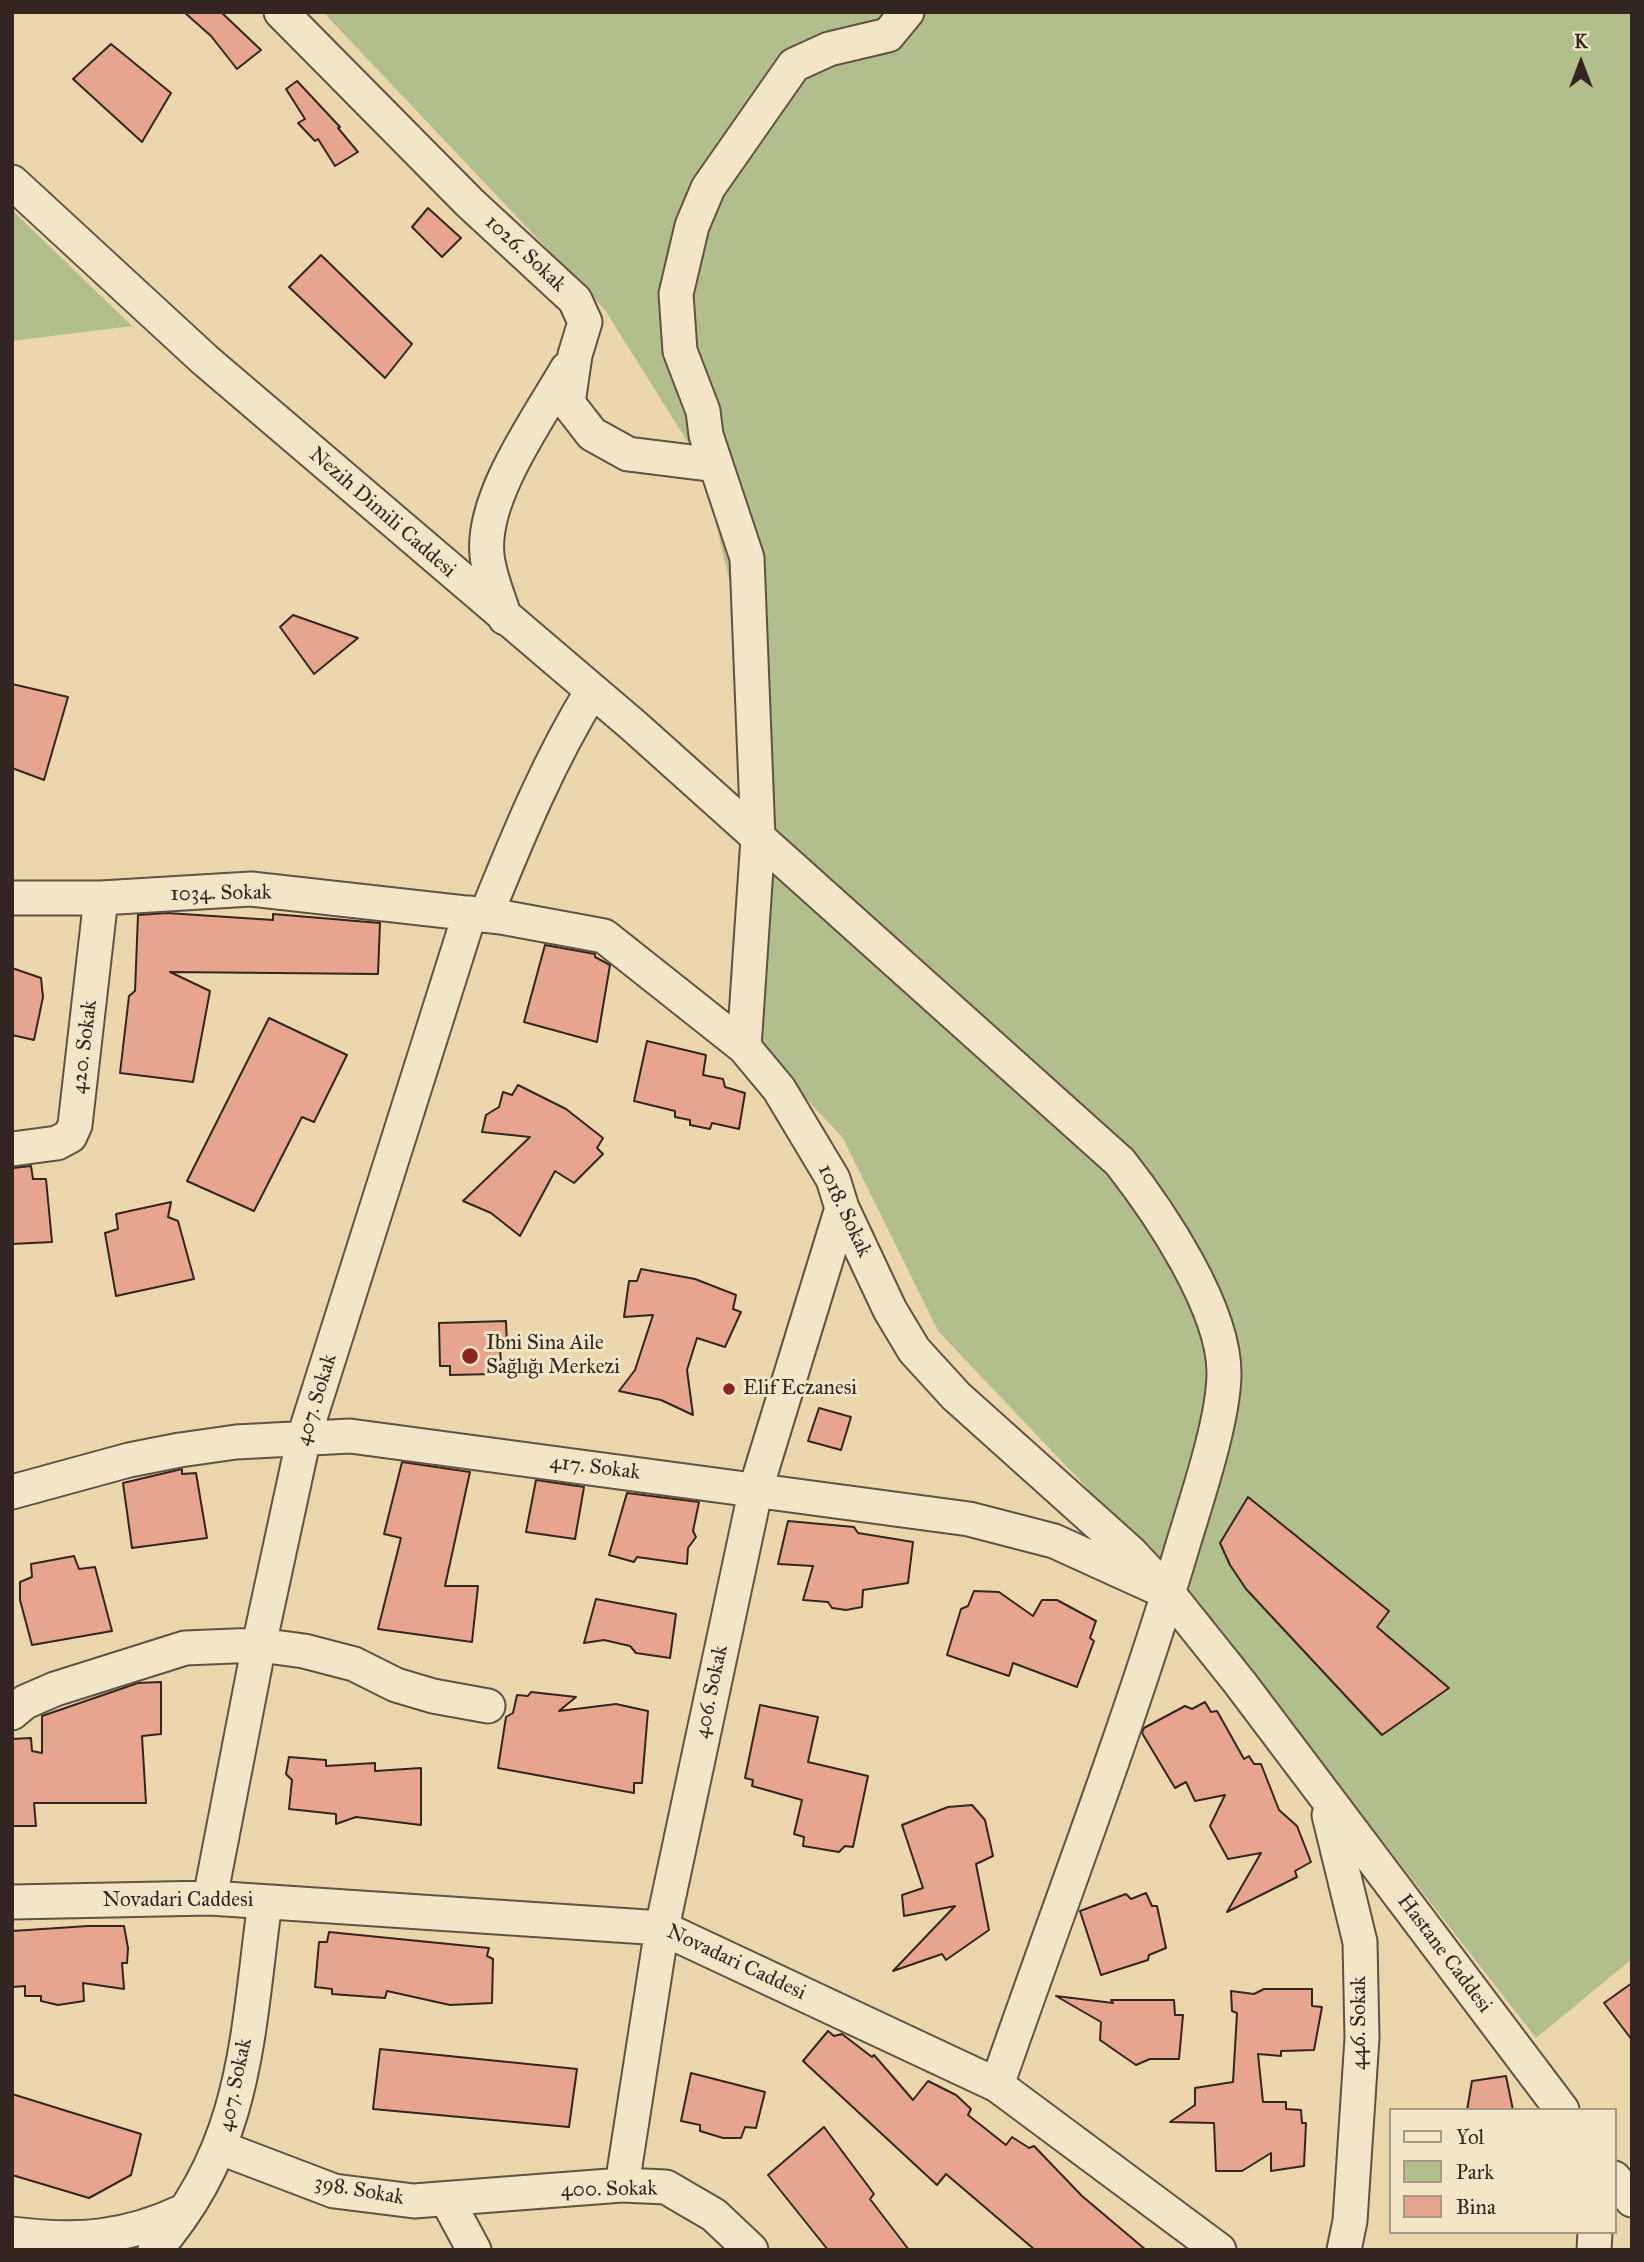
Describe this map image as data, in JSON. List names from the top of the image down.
{
  "streets": {
    "street": [
      "1026. Sokak",
      "Nezih Dimili Caddesi",
      "1034. Sokak",
      "420. Sokak",
      "1018. Sokak",
      "407. Sokak",
      "417. Sokak",
      "406. Sokak",
      "Novadari Caddesi",
      "Hastane Caddesi",
      "446. Sokak",
      "400. Sokak",
      "398. Sokak"
    ]
  },
  "crossings": [
    ["Nezih Dimili Caddesi", "1018. Sokak"],
    ["Nezih Dimili Caddesi", "407. Sokak"],
    ["Nezih Dimili Caddesi", "417. Sokak"],
    ["Nezih Dimili Caddesi", "Novadari Caddesi"],
    ["1034. Sokak", "420. Sokak"],
    ["1034. Sokak", "1018. Sokak"],
    ["1034. Sokak", "407. Sokak"],
    ["1018. Sokak", "407. Sokak"],
    ["1018. Sokak", "417. Sokak"],
    ["1018. Sokak", "406. Sokak"],
    ["1018. Sokak", "Hastane Caddesi"],
    ["1018. Sokak", "446. Sokak"],
    ["407. Sokak", "417. Sokak"],
    ["407. Sokak", "Novadari Caddesi"],
    ["407. Sokak", "398. Sokak"],
    ["417. Sokak", "406. Sokak"],
    ["406. Sokak", "Novadari Caddesi"],
    ["406. Sokak", "400. Sokak"],
    ["Hastane Caddesi", "446. Sokak"],
    ["400. Sokak", "398. Sokak"]
  ],
  "places": ["Ibni Sina Aile Sağlığı Merkezi", "Elif Eczanesi"],
  "legend": ["Yol", "Park", "Bina"],
  "north": "top"
}
